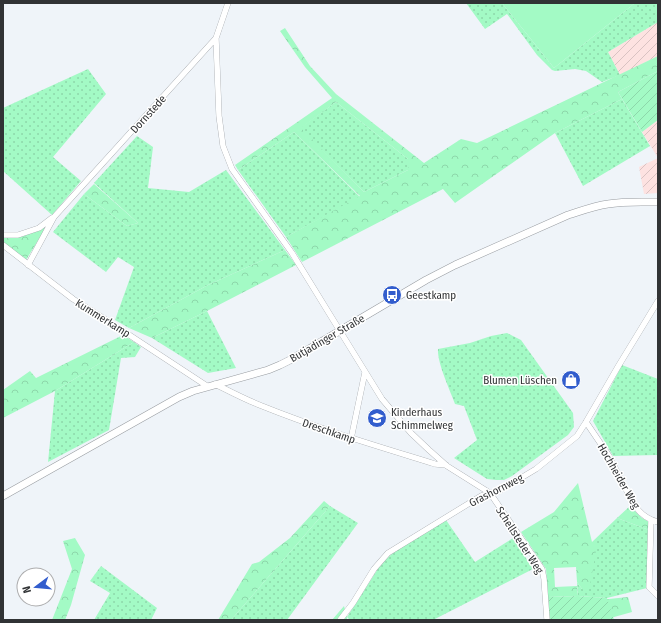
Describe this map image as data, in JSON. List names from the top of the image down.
{
  "streets": {
    "street": [
      "Dornstede",
      "Kummerkamp",
      "Butjadinger Straße",
      "Dreschkamp",
      "Hochheider Weg",
      "Grashornweg",
      "Schellsteder Weg"
    ]
  },
  "crossings": [
    ["Dornstede", "Kummerkamp"],
    ["Kummerkamp", "Butjadinger Straße"],
    ["Butjadinger Straße", "Dreschkamp"],
    ["Butjadinger Straße", "Schellsteder Weg"],
    ["Dreschkamp", "Schellsteder Weg"],
    ["Hochheider Weg", "Grashornweg"],
    ["Grashornweg", "Schellsteder Weg"]
  ],
  "places": {
    "bus stop": ["Geestkamp"],
    "shop": ["Blumen Lüschen"],
    "school or university": ["Kinderhaus Schimmelweg"]
  },
  "north": "left"
}
